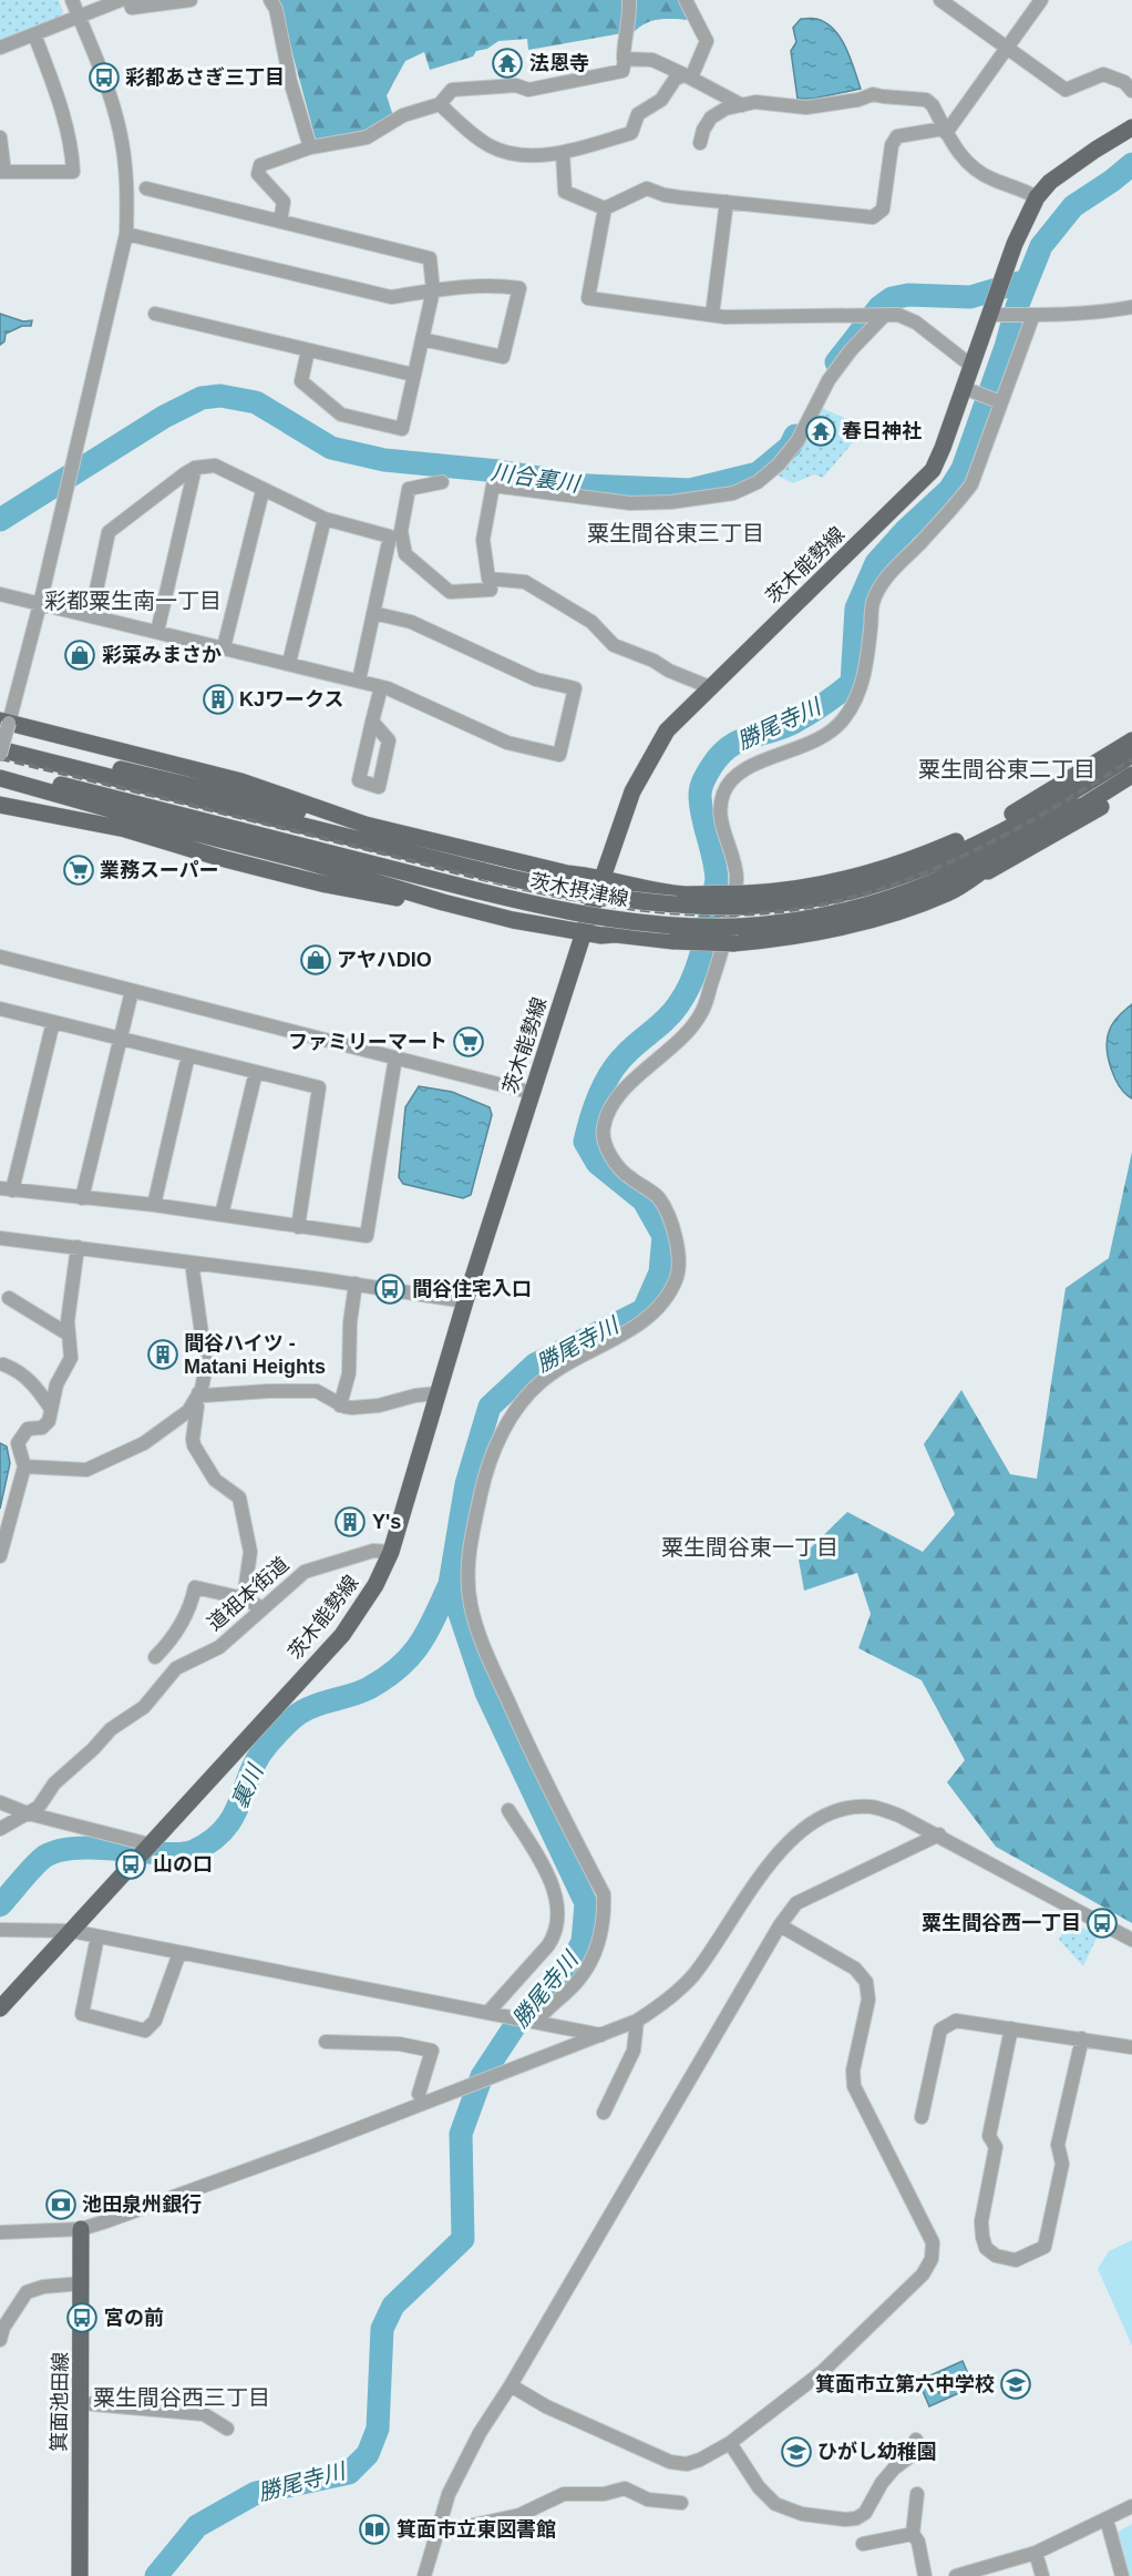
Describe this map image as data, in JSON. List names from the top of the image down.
{
  "streets": {
    "main road": ["茨木能勢線", "茨木摂津線", "箕面池田線"],
    "street": ["道祖本街道"]
  },
  "crossings": [
    ["茨木能勢線", "道祖本街道"]
  ],
  "districts": [
    "粟生間谷東三丁目",
    "彩都粟生南一丁目",
    "粟生間谷東二丁目",
    "粟生間谷東一丁目",
    "粟生間谷西三丁目"
  ],
  "water": ["川合裏川", "勝尾寺川", "裏川"],
  "places": {
    "temple": ["法恩寺", "春日神社"],
    "bus stop": [
      "彩都あさぎ三丁目",
      "間谷住宅入口",
      "山の口",
      "粟生間谷西一丁目",
      "宮の前"
    ],
    "shop": ["彩菜みまさか", "アヤハDIO"],
    "building": ["KJワークス", "間谷ハイツ - Matani Heights", "Y's"],
    "supermarket": ["業務スーパー", "ファミリーマート"],
    "bank": ["池田泉州銀行"],
    "school or university": ["箕面市立第六中学校", "ひがし幼稚園"],
    "library": ["箕面市立東図書館"]
  }
}
